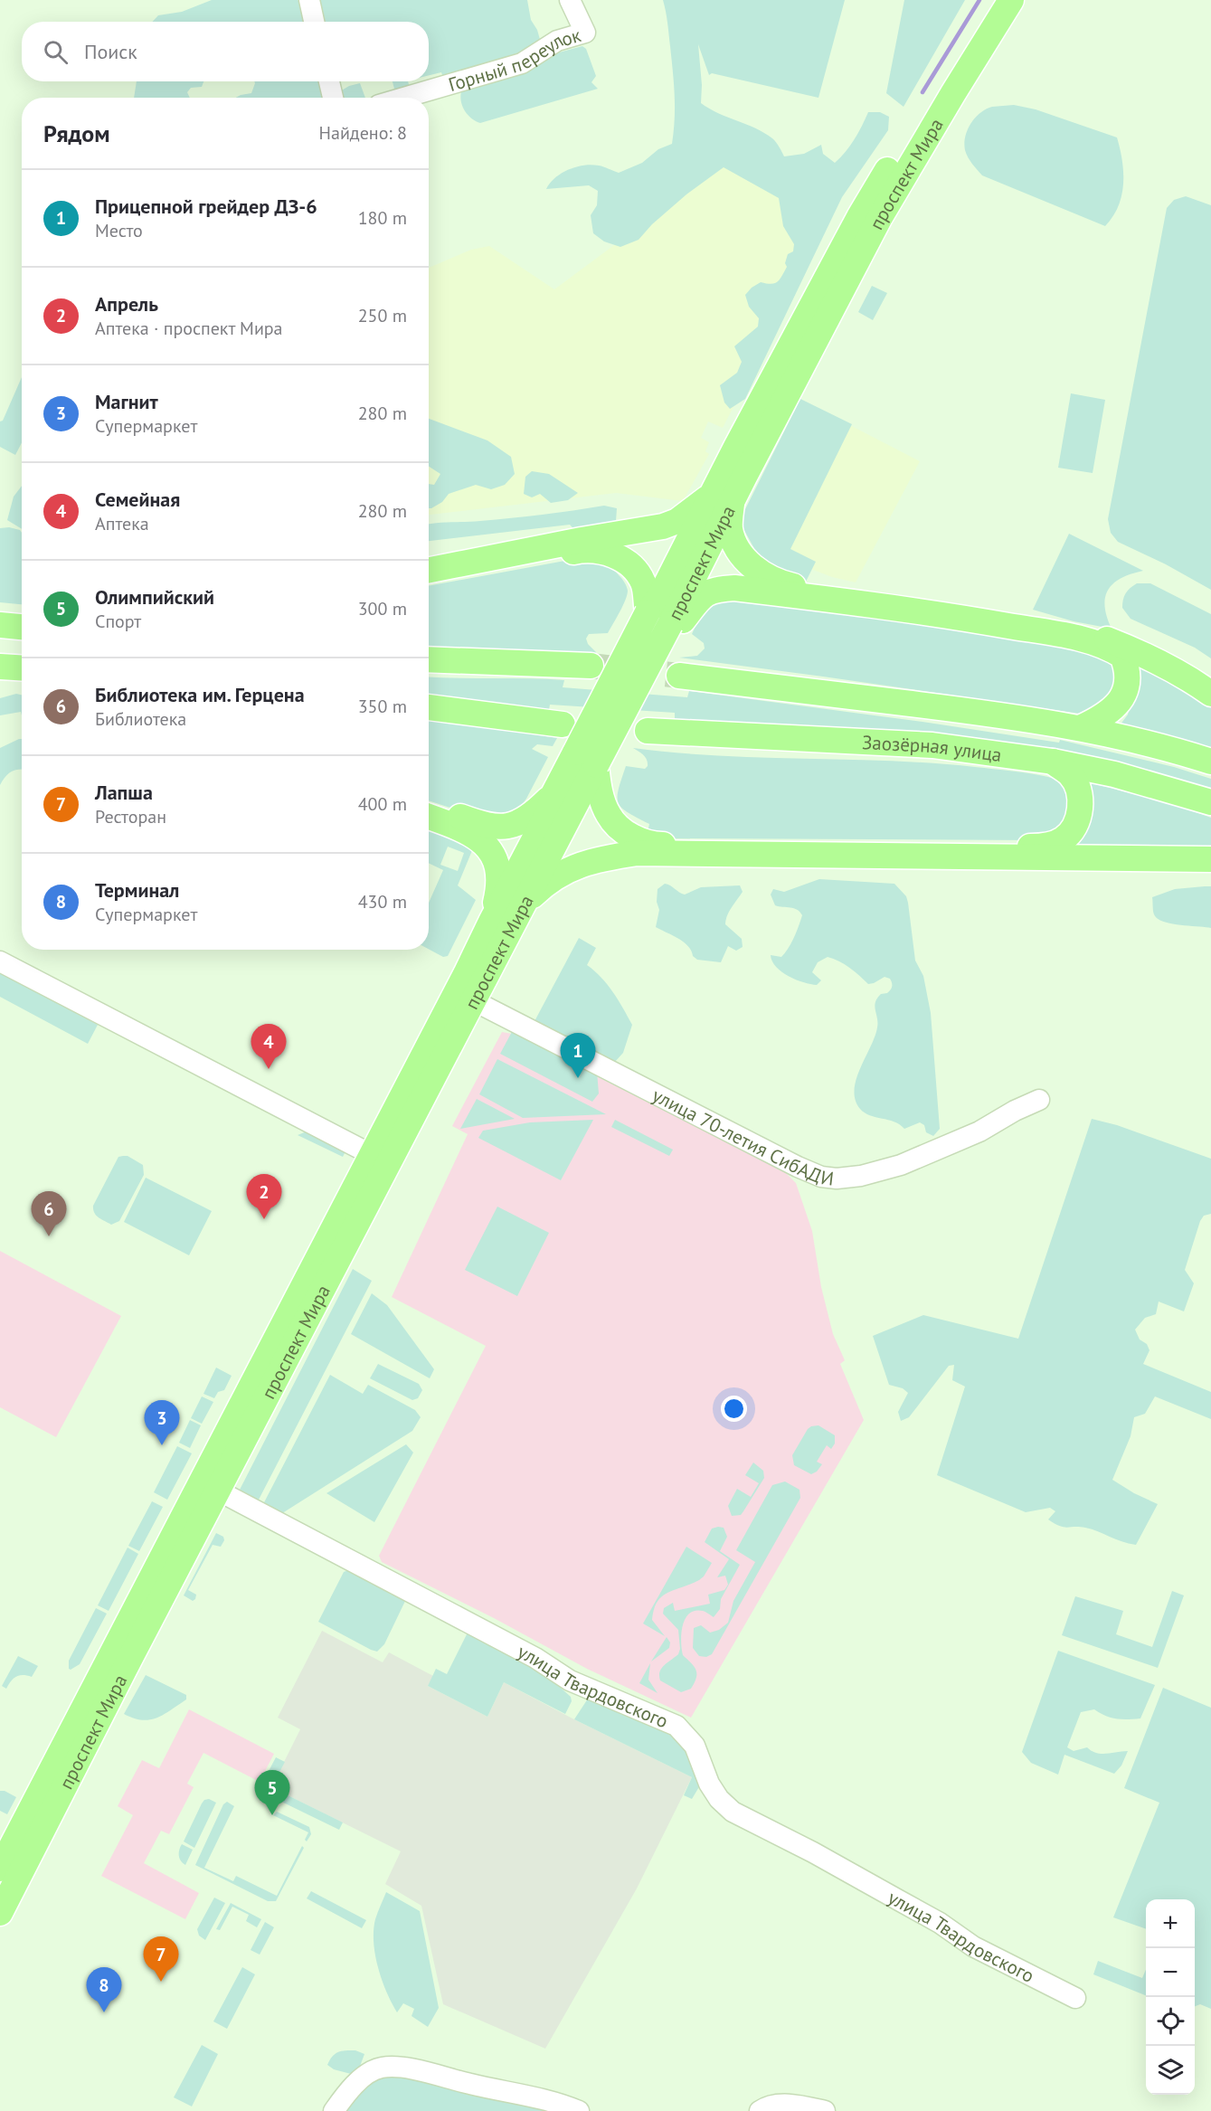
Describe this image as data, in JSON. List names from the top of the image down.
{
  "streets": {
    "main road": ["проспект Мира", "Заозёрная улица"],
    "street": ["Горный переулок", "улица 70-летия СибАДИ", "улица Твардовского"]
  },
  "crossings": [
    ["проспект Мира", "улица 70-летия СибАДИ"],
    ["проспект Мира", "улица Твардовского"]
  ],
  "page": {
    "search": "Поиск",
    "heading": ["Рядом", "Найдено: 8"],
    "list": [
      {
        "mark": "1",
        "name": "Прицепной грейдер ДЗ-6",
        "note": "Место",
        "value": "180 m"
      },
      {
        "mark": "2",
        "name": "Апрель",
        "note": "Аптека · проспект Мира",
        "value": "250 m"
      },
      {
        "mark": "3",
        "name": "Магнит",
        "note": "Супермаркет",
        "value": "280 m"
      },
      {
        "mark": "4",
        "name": "Семейная",
        "note": "Аптека",
        "value": "280 m"
      },
      {
        "mark": "5",
        "name": "Олимпийский",
        "note": "Спорт",
        "value": "300 m"
      },
      {
        "mark": "6",
        "name": "Библиотека им. Герцена",
        "note": "Библиотека",
        "value": "350 m"
      },
      {
        "mark": "7",
        "name": "Лапша",
        "note": "Ресторан",
        "value": "400 m"
      },
      {
        "mark": "8",
        "name": "Терминал",
        "note": "Супермаркет",
        "value": "430 m"
      }
    ],
    "pins": [
      "4",
      "1",
      "2",
      "6",
      "3",
      "5",
      "7",
      "8"
    ],
    "map_buttons": ["+", "−"]
  }
}
